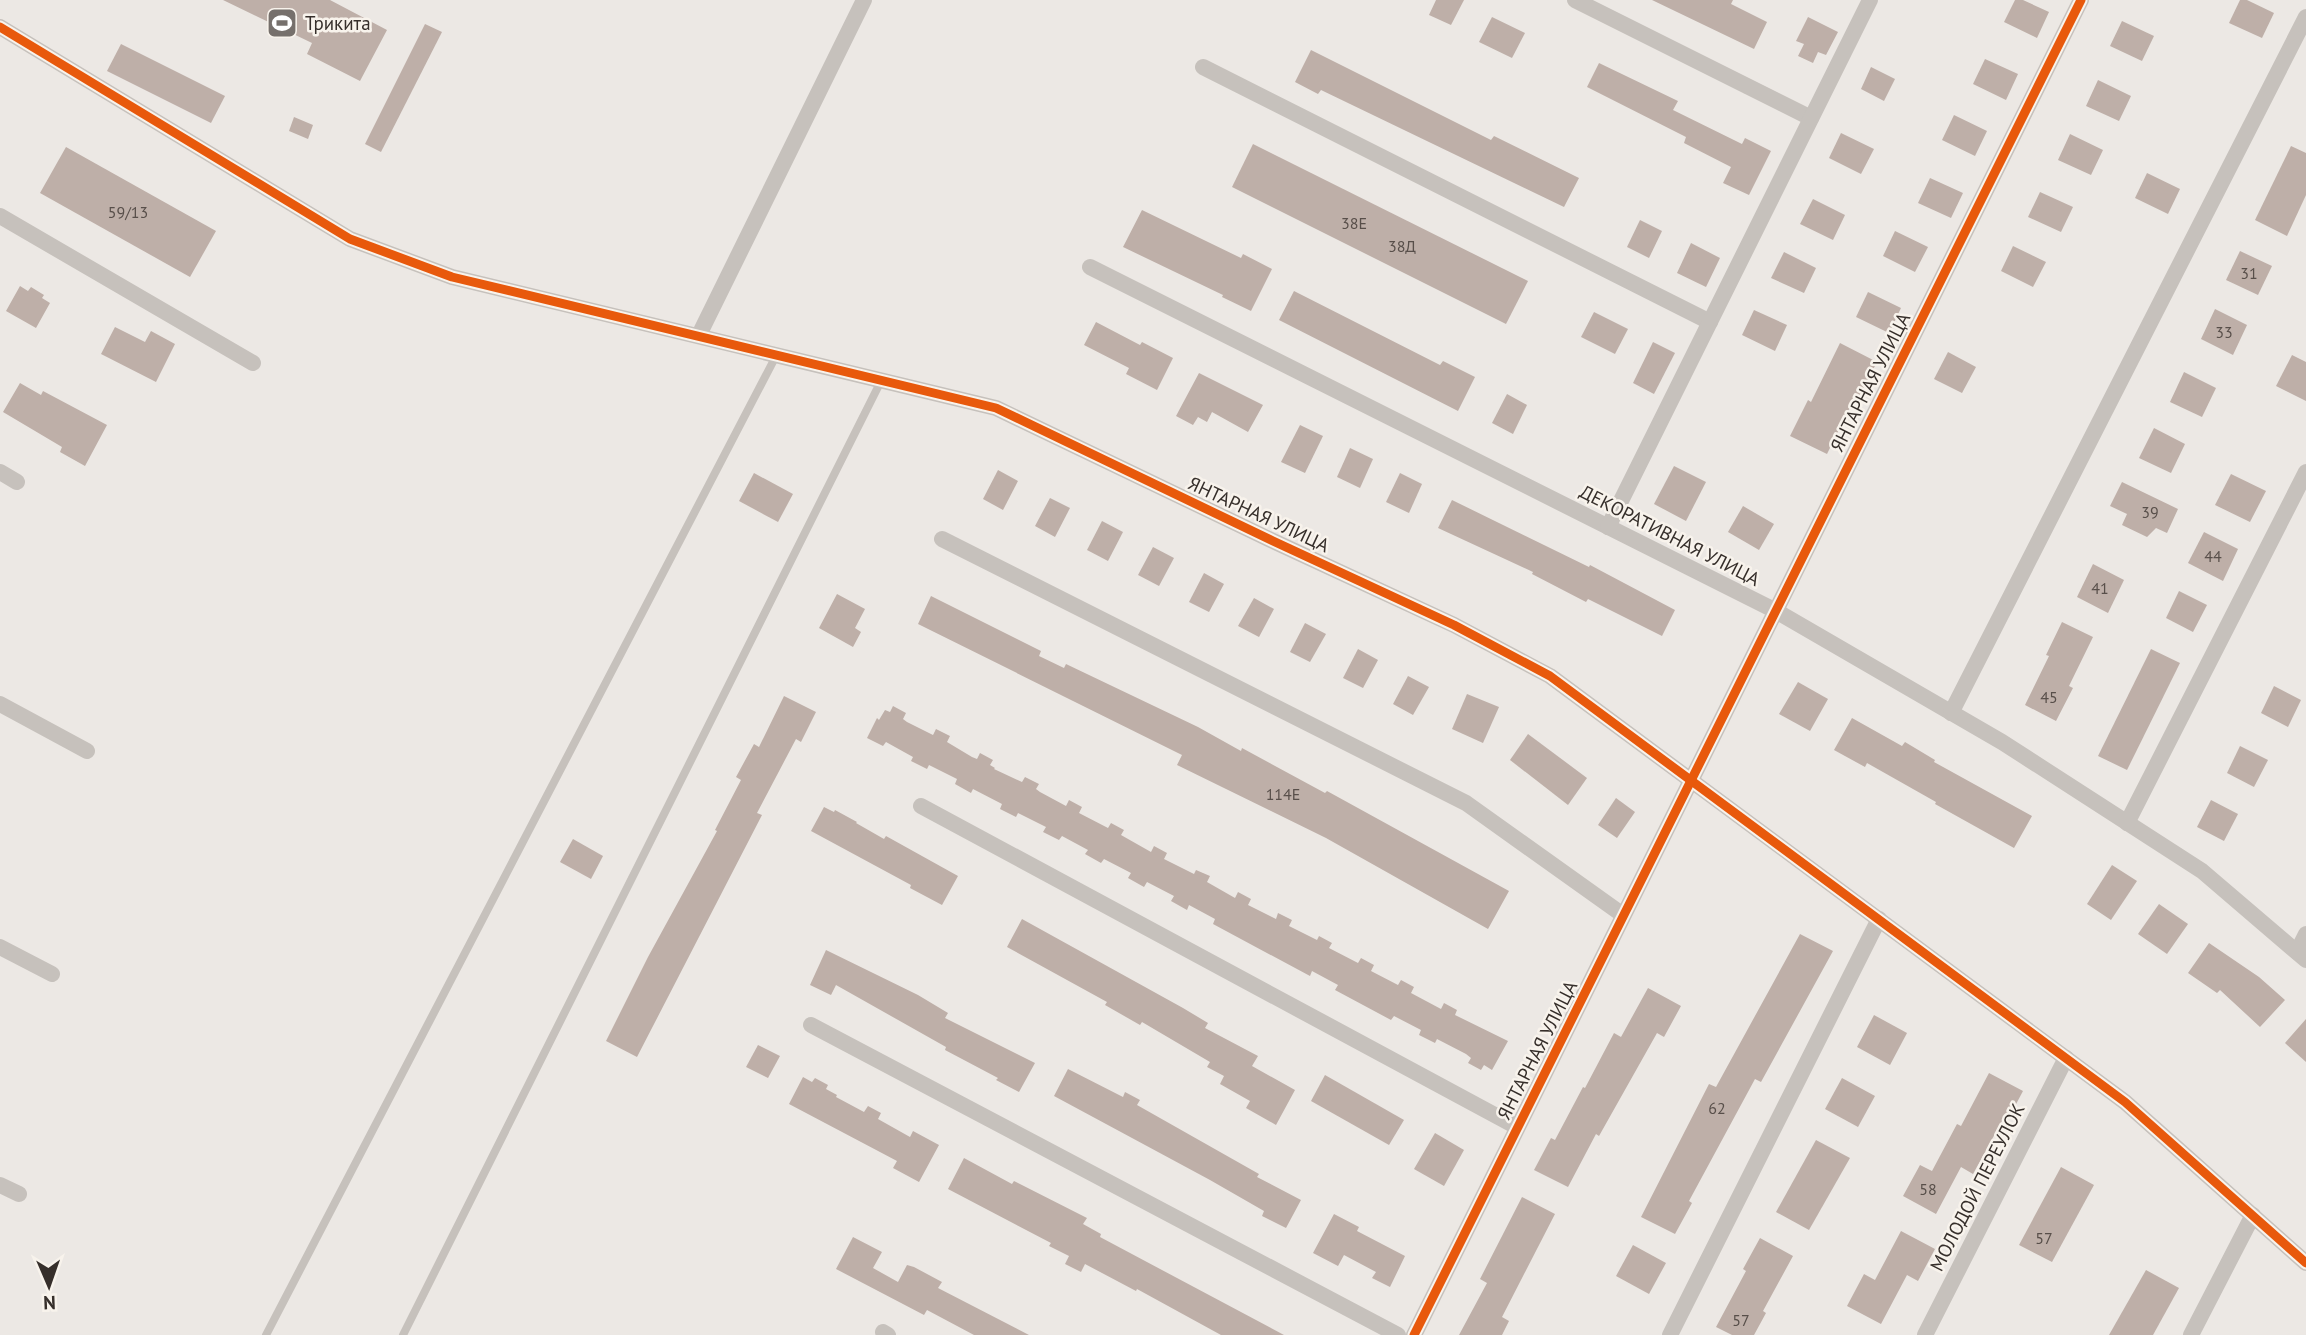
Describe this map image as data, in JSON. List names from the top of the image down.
{
  "streets": {
    "street": ["ЯНТАРНАЯ УЛИЦА", "ДЕКОРАТИВНАЯ УЛИЦА", "МОЛОДОЙ ПЕРЕУЛОК"]
  },
  "crossings": [
    ["ЯНТАРНАЯ УЛИЦА", "ДЕКОРАТИВНАЯ УЛИЦА"]
  ],
  "places": {
    "sports": ["Трикита"]
  },
  "house_numbers": [
    "59/13",
    "38Е",
    "38Д",
    "31",
    "33",
    "39",
    "44",
    "41",
    "45",
    "114Е",
    "62",
    "58",
    "57",
    "57"
  ],
  "north": "bottom"
}
